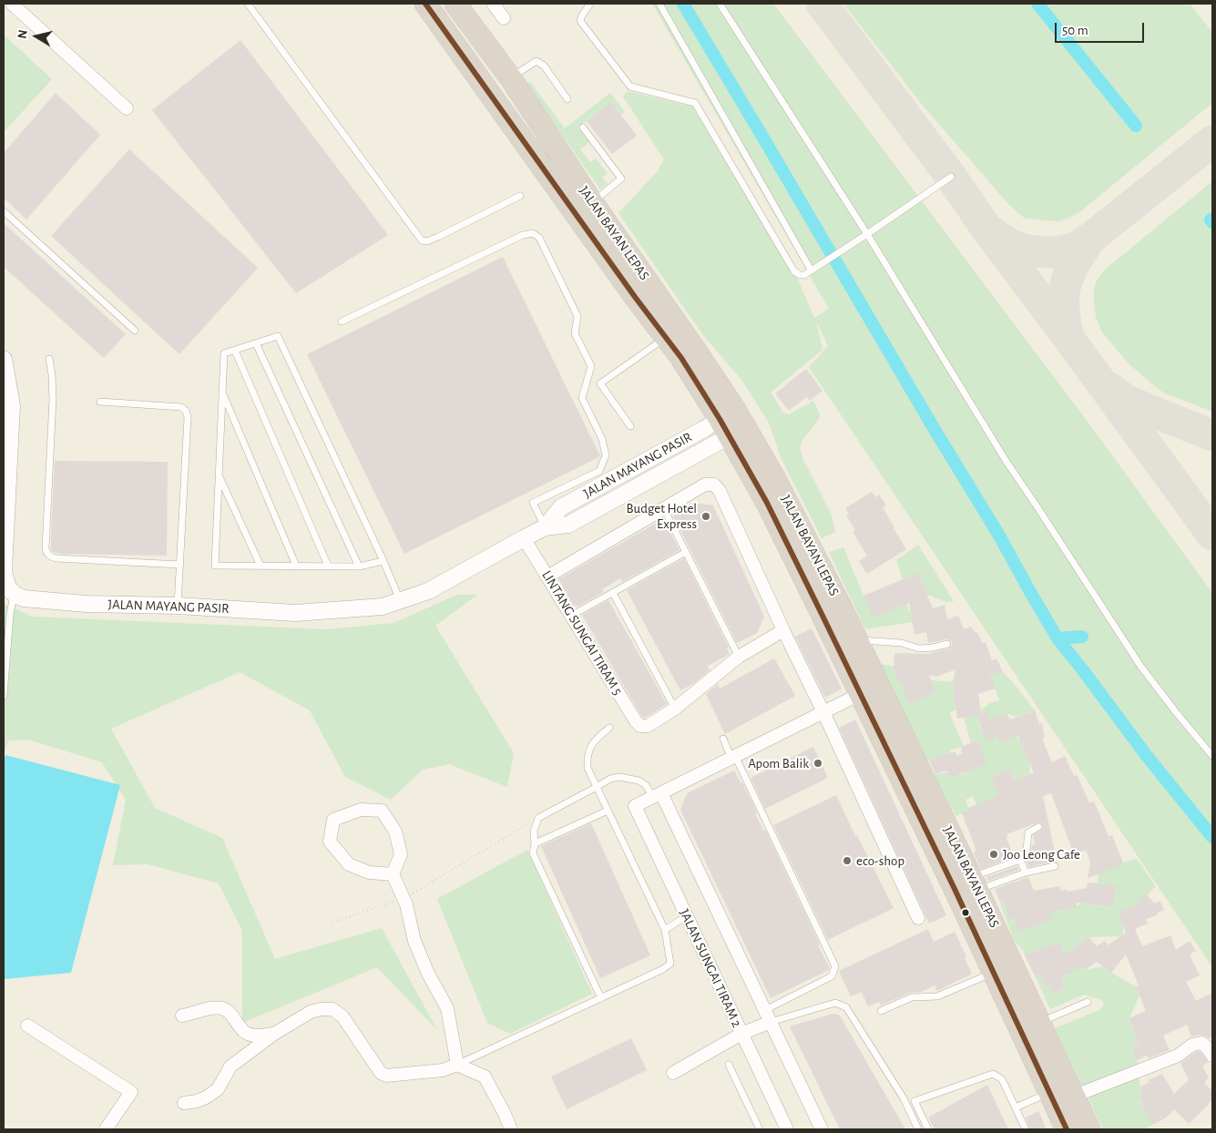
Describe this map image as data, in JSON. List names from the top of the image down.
{
  "streets": {
    "highway": ["JALAN BAYAN LEPAS"],
    "street": ["JALAN MAYANG PASIR", "LINTANG SUNGAI TIRAM 5", "JALAN SUNGAI TIRAM 2"]
  },
  "crossings": [
    ["JALAN BAYAN LEPAS", "JALAN MAYANG PASIR"],
    ["JALAN MAYANG PASIR", "LINTANG SUNGAI TIRAM 5"]
  ],
  "places": [
    "Budget Hotel Express",
    "Apom Balik",
    "Joo Leong Cafe",
    "eco-shop"
  ],
  "scale_bar": "50 m",
  "north": "left"
}
